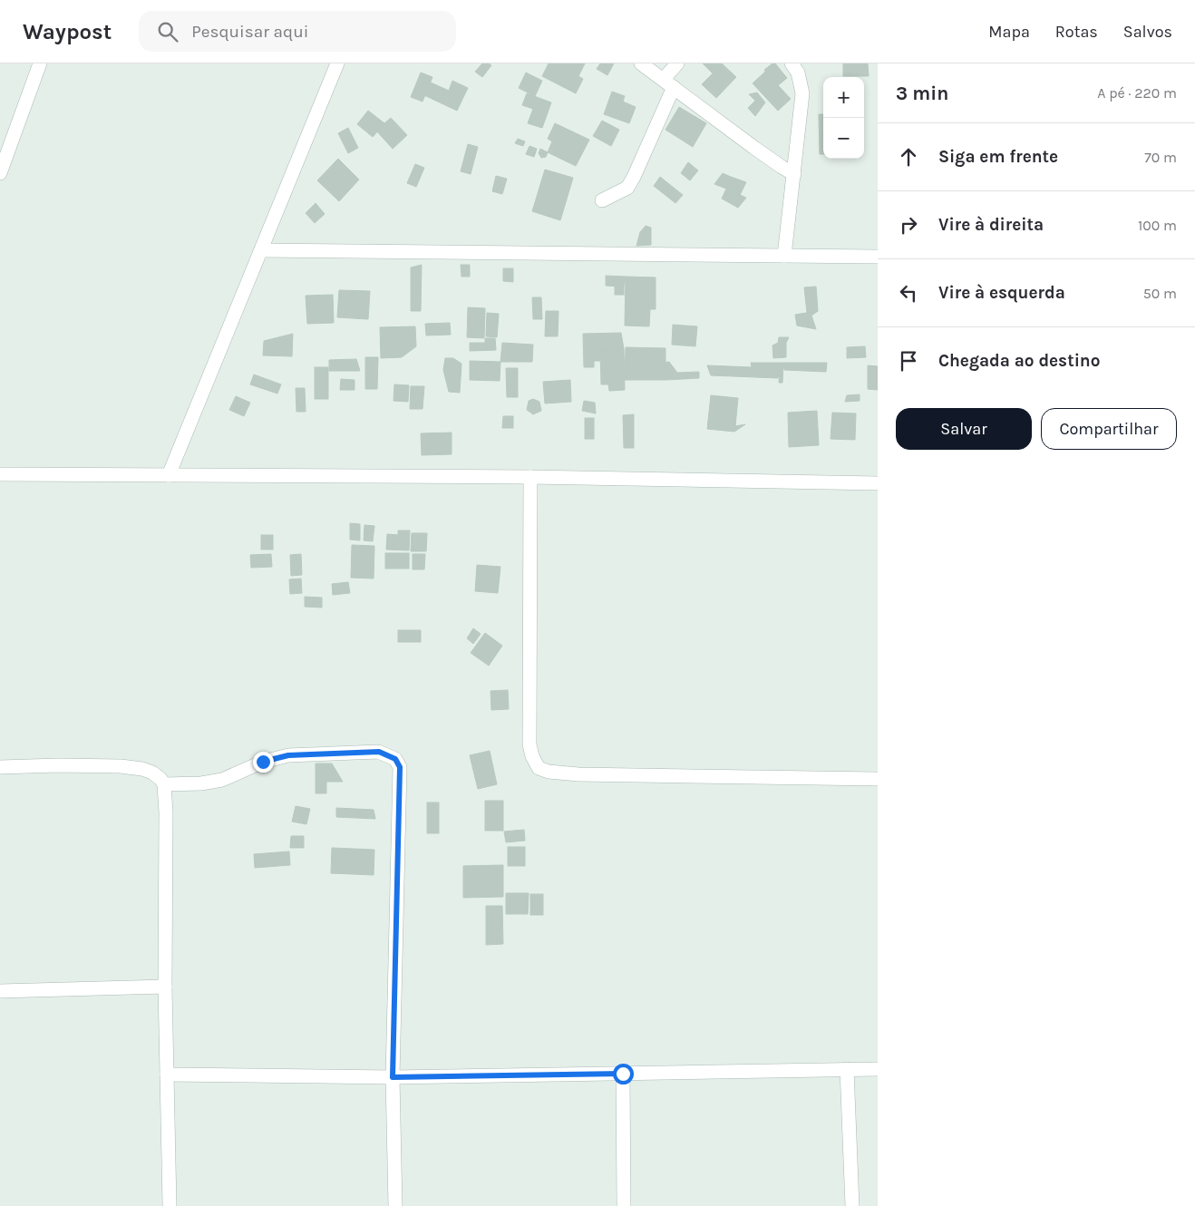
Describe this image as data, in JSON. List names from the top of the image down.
{
  "page": {
    "header": "Waypost",
    "search": "Pesquisar aqui",
    "nav": ["Mapa", "Rotas", "Salvos"],
    "heading": ["3 min", "A pé · 220 m"],
    "map_buttons": ["+", "−"],
    "list": [
      ["Siga em frente", "70 m"],
      ["Vire à direita", "100 m"],
      ["Vire à esquerda", "50 m"],
      "Chegada ao destino"
    ],
    "buttons": ["Salvar", "Compartilhar"]
  }
}
